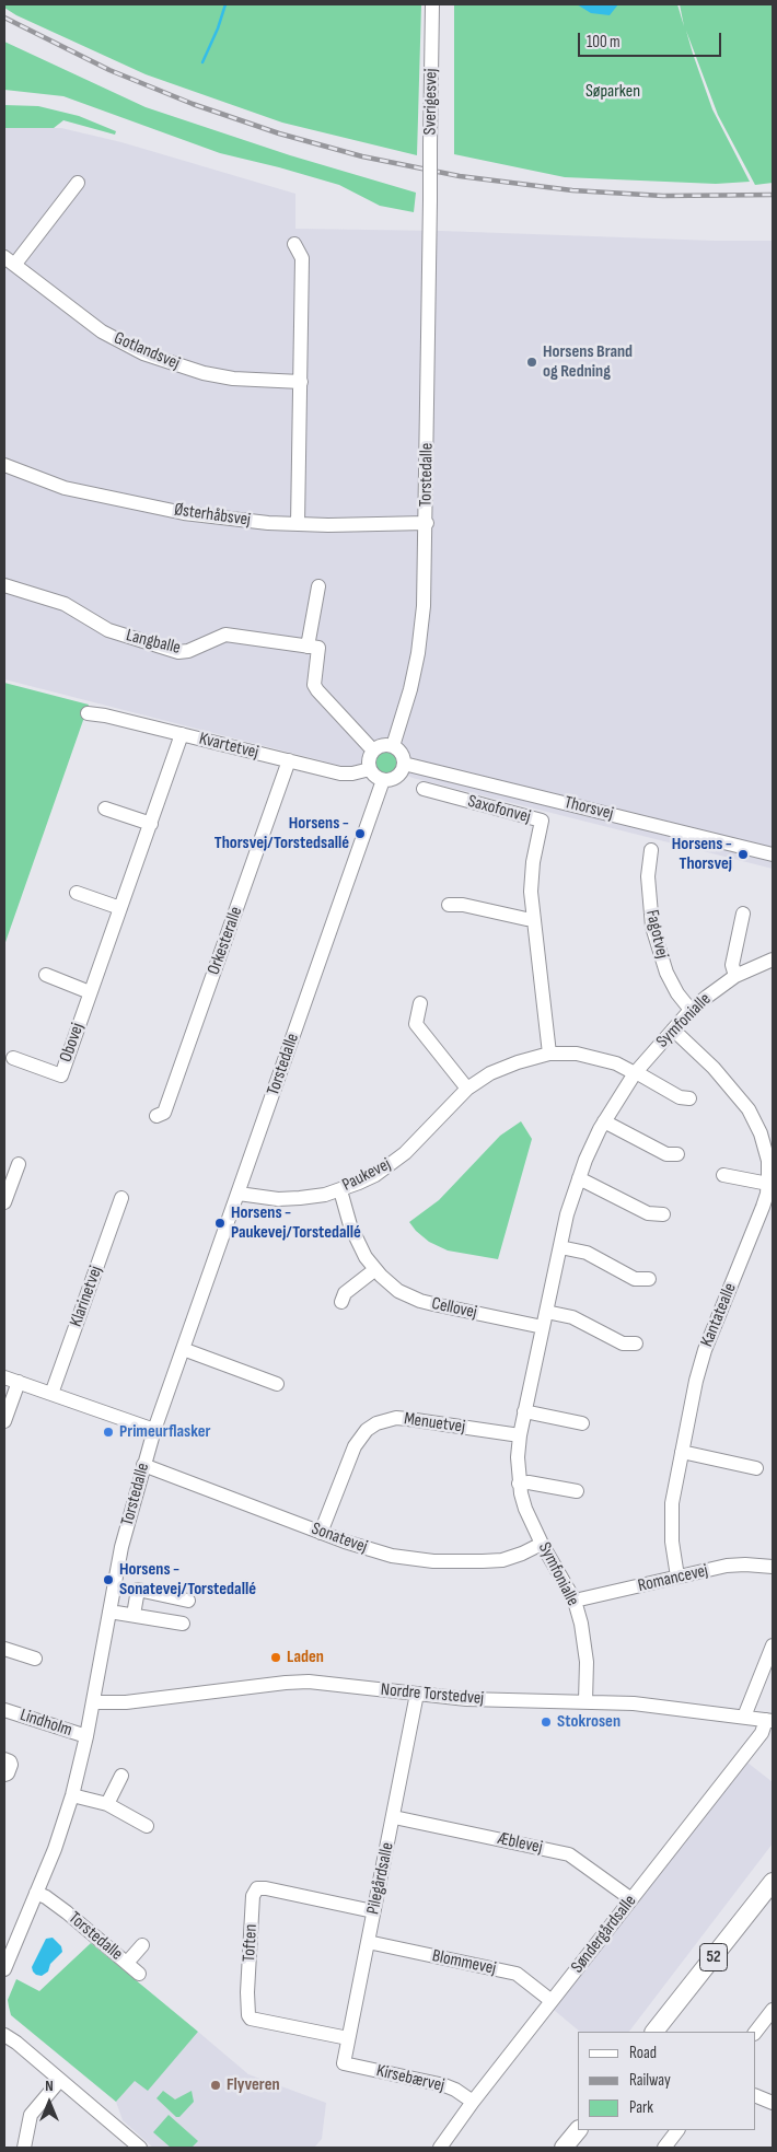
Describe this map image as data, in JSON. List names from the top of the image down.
{
  "streets": {
    "main road": ["52"],
    "street": [
      "Sverigesvej",
      "Gotlandsvej",
      "Torstedalle",
      "Østerhåbsvej",
      "Langballe",
      "Kvartetvej",
      "Thorsvej",
      "Saxofonvej",
      "Fagotvej",
      "Orkesteralle",
      "Symfonialle",
      "Obovej",
      "Paukevej",
      "Klarinetvej",
      "Cellovej",
      "Kantatealle",
      "Menuetvej",
      "Sonatevej",
      "Romancevej",
      "Nordre Torstedvej",
      "Lindholm",
      "Æblevej",
      "Pilegårdsalle",
      "Søndergårdsalle",
      "Toften",
      "Blommevej",
      "Kirsebærvej"
    ]
  },
  "crossings": [
    ["Sverigesvej", "Torstedalle"],
    ["Torstedalle", "Østerhåbsvej"],
    ["Torstedalle", "Kvartetvej"],
    ["Torstedalle", "Thorsvej"],
    ["Torstedalle", "Paukevej"],
    ["Torstedalle", "Sonatevej"],
    ["Torstedalle", "Nordre Torstedvej"],
    ["Torstedalle", "Lindholm"],
    ["Kvartetvej", "Thorsvej"],
    ["Kvartetvej", "Orkesteralle"],
    ["Kvartetvej", "Obovej"],
    ["Saxofonvej", "Paukevej"],
    ["Fagotvej", "Symfonialle"],
    ["Symfonialle", "Paukevej"],
    ["Symfonialle", "Cellovej"],
    ["Symfonialle", "Kantatealle"],
    ["Symfonialle", "Menuetvej"],
    ["Symfonialle", "Sonatevej"],
    ["Symfonialle", "Romancevej"],
    ["Symfonialle", "Nordre Torstedvej"],
    ["Paukevej", "Cellovej"],
    ["Kantatealle", "Romancevej"],
    ["Menuetvej", "Sonatevej"],
    ["Nordre Torstedvej", "Pilegårdsalle"],
    ["Nordre Torstedvej", "Søndergårdsalle"],
    ["Æblevej", "Pilegårdsalle"],
    ["Æblevej", "Søndergårdsalle"],
    ["Pilegårdsalle", "Toften"],
    ["Pilegårdsalle", "Blommevej"],
    ["Pilegårdsalle", "Kirsebærvej"],
    ["Søndergårdsalle", "Blommevej"],
    ["Søndergårdsalle", "Kirsebærvej"]
  ],
  "parks": ["Søparken"],
  "places": [
    "Horsens Brand og Redning",
    "Horsens - Thorsvej/Torstedsallé",
    "Horsens - Thorsvej",
    "Horsens - Paukevej/Torstedallé",
    "Primeurflasker",
    "Horsens - Sonatevej/Torstedallé",
    "Laden",
    "Stokrosen",
    "Flyveren"
  ],
  "legend": ["Road", "Railway", "Park"],
  "scale_bar": "100 m",
  "north": "top"
}
